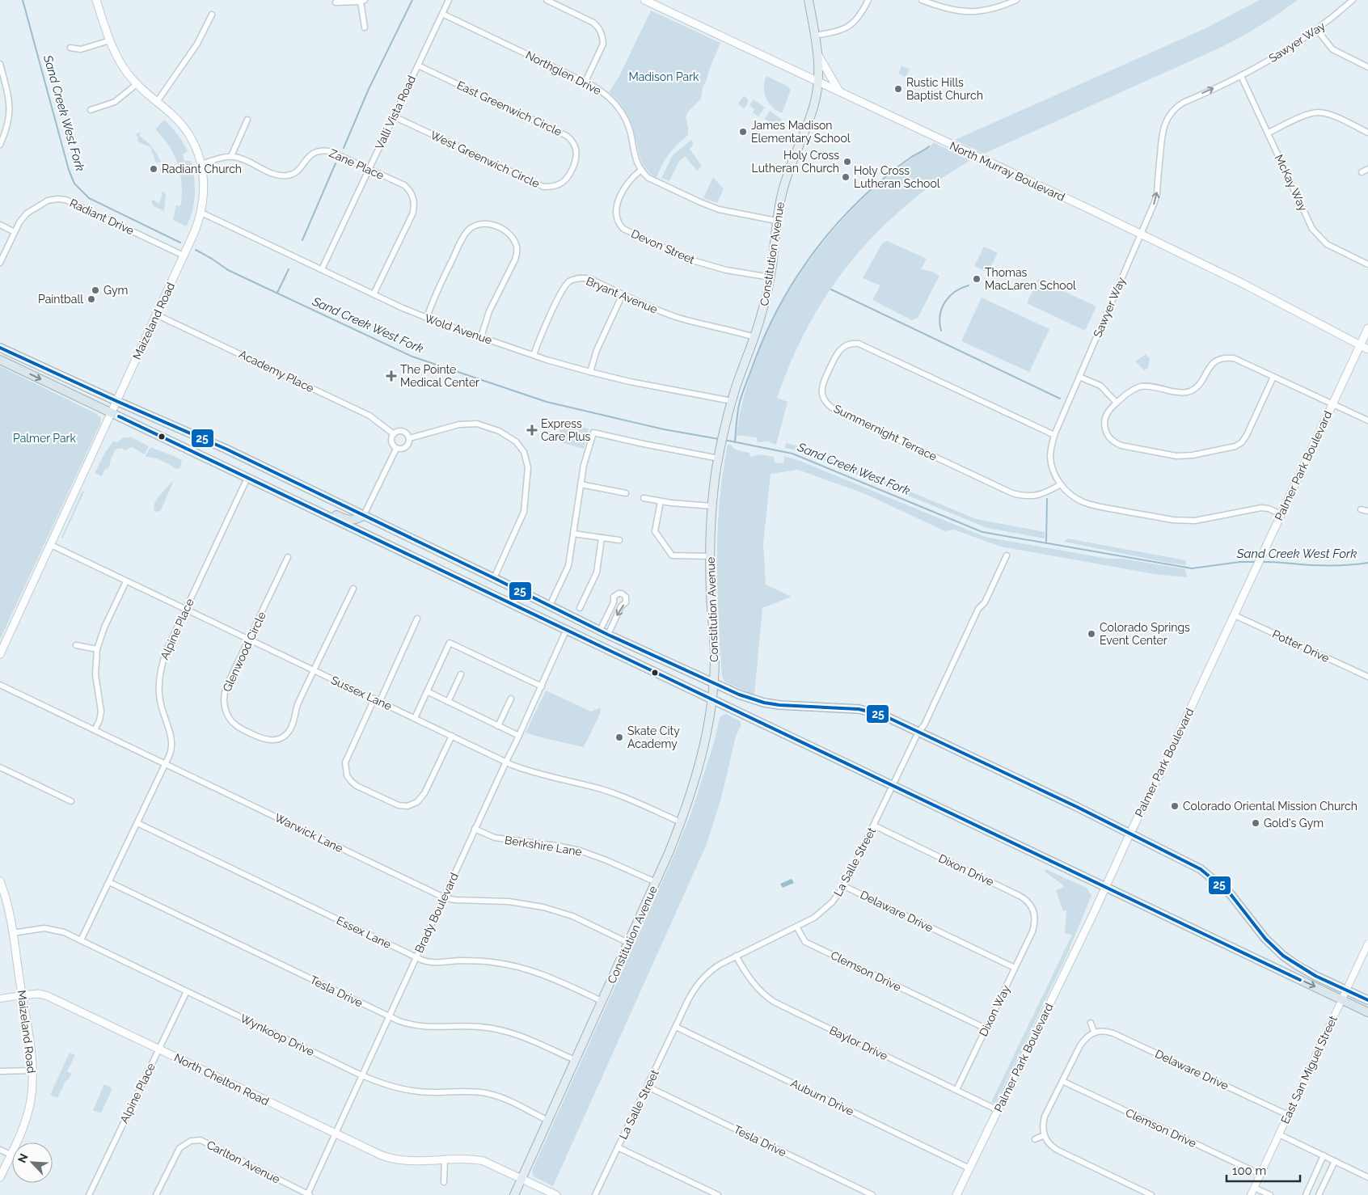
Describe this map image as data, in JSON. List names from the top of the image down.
{
  "streets": {
    "main road": [
      "North Murray Boulevard",
      "Constitution Avenue",
      "Maizeland Road",
      "Palmer Park Boulevard",
      "North Chelton Road"
    ],
    "street": [
      "Sawyer Way",
      "Northglen Drive",
      "East Greenwich Circle",
      "Valli Vista Road",
      "West Greenwich Circle",
      "Zane Place",
      "McKay Way",
      "Radiant Drive",
      "Devon Street",
      "Bryant Avenue",
      "Wold Avenue",
      "Academy Place",
      "Summernight Terrace",
      "Alpine Place",
      "Potter Drive",
      "Glenwood Circle",
      "Sussex Lane",
      "Warwick Lane",
      "Berkshire Lane",
      "La Salle Street",
      "Dixon Drive",
      "Delaware Drive",
      "Brady Boulevard",
      "Essex Lane",
      "Clemson Drive",
      "Tesla Drive",
      "Dixon Way",
      "Wynkoop Drive",
      "Baylor Drive",
      "East San Miguel Street",
      "Auburn Drive",
      "Carlton Avenue"
    ]
  },
  "crossings": [
    ["Sawyer Way", "North Murray Boulevard"],
    ["Sawyer Way", "McKay Way"],
    ["Sawyer Way", "Summernight Terrace"],
    ["Sawyer Way", "Palmer Park Boulevard"],
    ["Northglen Drive", "Valli Vista Road"],
    ["Northglen Drive", "Devon Street"],
    ["Northglen Drive", "Constitution Avenue"],
    ["East Greenwich Circle", "Valli Vista Road"],
    ["East Greenwich Circle", "West Greenwich Circle"],
    ["Valli Vista Road", "West Greenwich Circle"],
    ["Valli Vista Road", "Zane Place"],
    ["Valli Vista Road", "Wold Avenue"],
    ["Zane Place", "Wold Avenue"],
    ["North Murray Boulevard", "Constitution Avenue"],
    ["North Murray Boulevard", "Palmer Park Boulevard"],
    ["Radiant Drive", "Maizeland Road"],
    ["Devon Street", "Constitution Avenue"],
    ["Constitution Avenue", "Bryant Avenue"],
    ["Constitution Avenue", "Wold Avenue"],
    ["Constitution Avenue", "Sussex Lane"],
    ["Constitution Avenue", "Warwick Lane"],
    ["Constitution Avenue", "Berkshire Lane"],
    ["Constitution Avenue", "Essex Lane"],
    ["Constitution Avenue", "Tesla Drive"],
    ["Constitution Avenue", "Wynkoop Drive"],
    ["Constitution Avenue", "North Chelton Road"],
    ["Bryant Avenue", "Wold Avenue"],
    ["Maizeland Road", "Wold Avenue"],
    ["Maizeland Road", "Academy Place"],
    ["Maizeland Road", "Sussex Lane"],
    ["Maizeland Road", "Wynkoop Drive"],
    ["Maizeland Road", "North Chelton Road"],
    ["Palmer Park Boulevard", "Potter Drive"],
    ["Palmer Park Boulevard", "Baylor Drive"],
    ["Palmer Park Boulevard", "Auburn Drive"],
    ["Alpine Place", "Sussex Lane"],
    ["Alpine Place", "Warwick Lane"],
    ["Alpine Place", "Essex Lane"],
    ["Alpine Place", "Tesla Drive"],
    ["Alpine Place", "Wynkoop Drive"],
    ["Alpine Place", "North Chelton Road"],
    ["Glenwood Circle", "Sussex Lane"],
    ["Sussex Lane", "Brady Boulevard"],
    ["Warwick Lane", "Brady Boulevard"],
    ["Berkshire Lane", "Brady Boulevard"],
    ["La Salle Street", "Dixon Drive"],
    ["La Salle Street", "Delaware Drive"],
    ["La Salle Street", "Clemson Drive"],
    ["La Salle Street", "Tesla Drive"],
    ["La Salle Street", "Baylor Drive"],
    ["La Salle Street", "Auburn Drive"],
    ["Dixon Drive", "Dixon Way"],
    ["Delaware Drive", "Dixon Way"],
    ["Delaware Drive", "East San Miguel Street"],
    ["Brady Boulevard", "Essex Lane"],
    ["Brady Boulevard", "Tesla Drive"],
    ["Brady Boulevard", "Wynkoop Drive"],
    ["Brady Boulevard", "North Chelton Road"],
    ["Brady Boulevard", "Carlton Avenue"],
    ["Clemson Drive", "Dixon Way"],
    ["Clemson Drive", "East San Miguel Street"],
    ["Dixon Way", "Baylor Drive"]
  ],
  "water": ["Sand Creek West Fork"],
  "parks": ["Madison Park", "Palmer Park"],
  "places": {
    "other": [
      "Rustic Hills Baptist Church",
      "James Madison Elementary School",
      "Holy Cross Lutheran Church",
      "Radiant Church",
      "Holy Cross Lutheran School",
      "Thomas MacLaren School",
      "Gym",
      "Paintball",
      "Colorado Springs Event Center",
      "Skate City Academy",
      "Colorado Oriental Mission Church",
      "Gold's Gym"
    ],
    "health": ["The Pointe Medical Center", "Express Care Plus"]
  },
  "lines": ["transit line 25"],
  "scale_bar": "100 m",
  "north": "top left"
}
